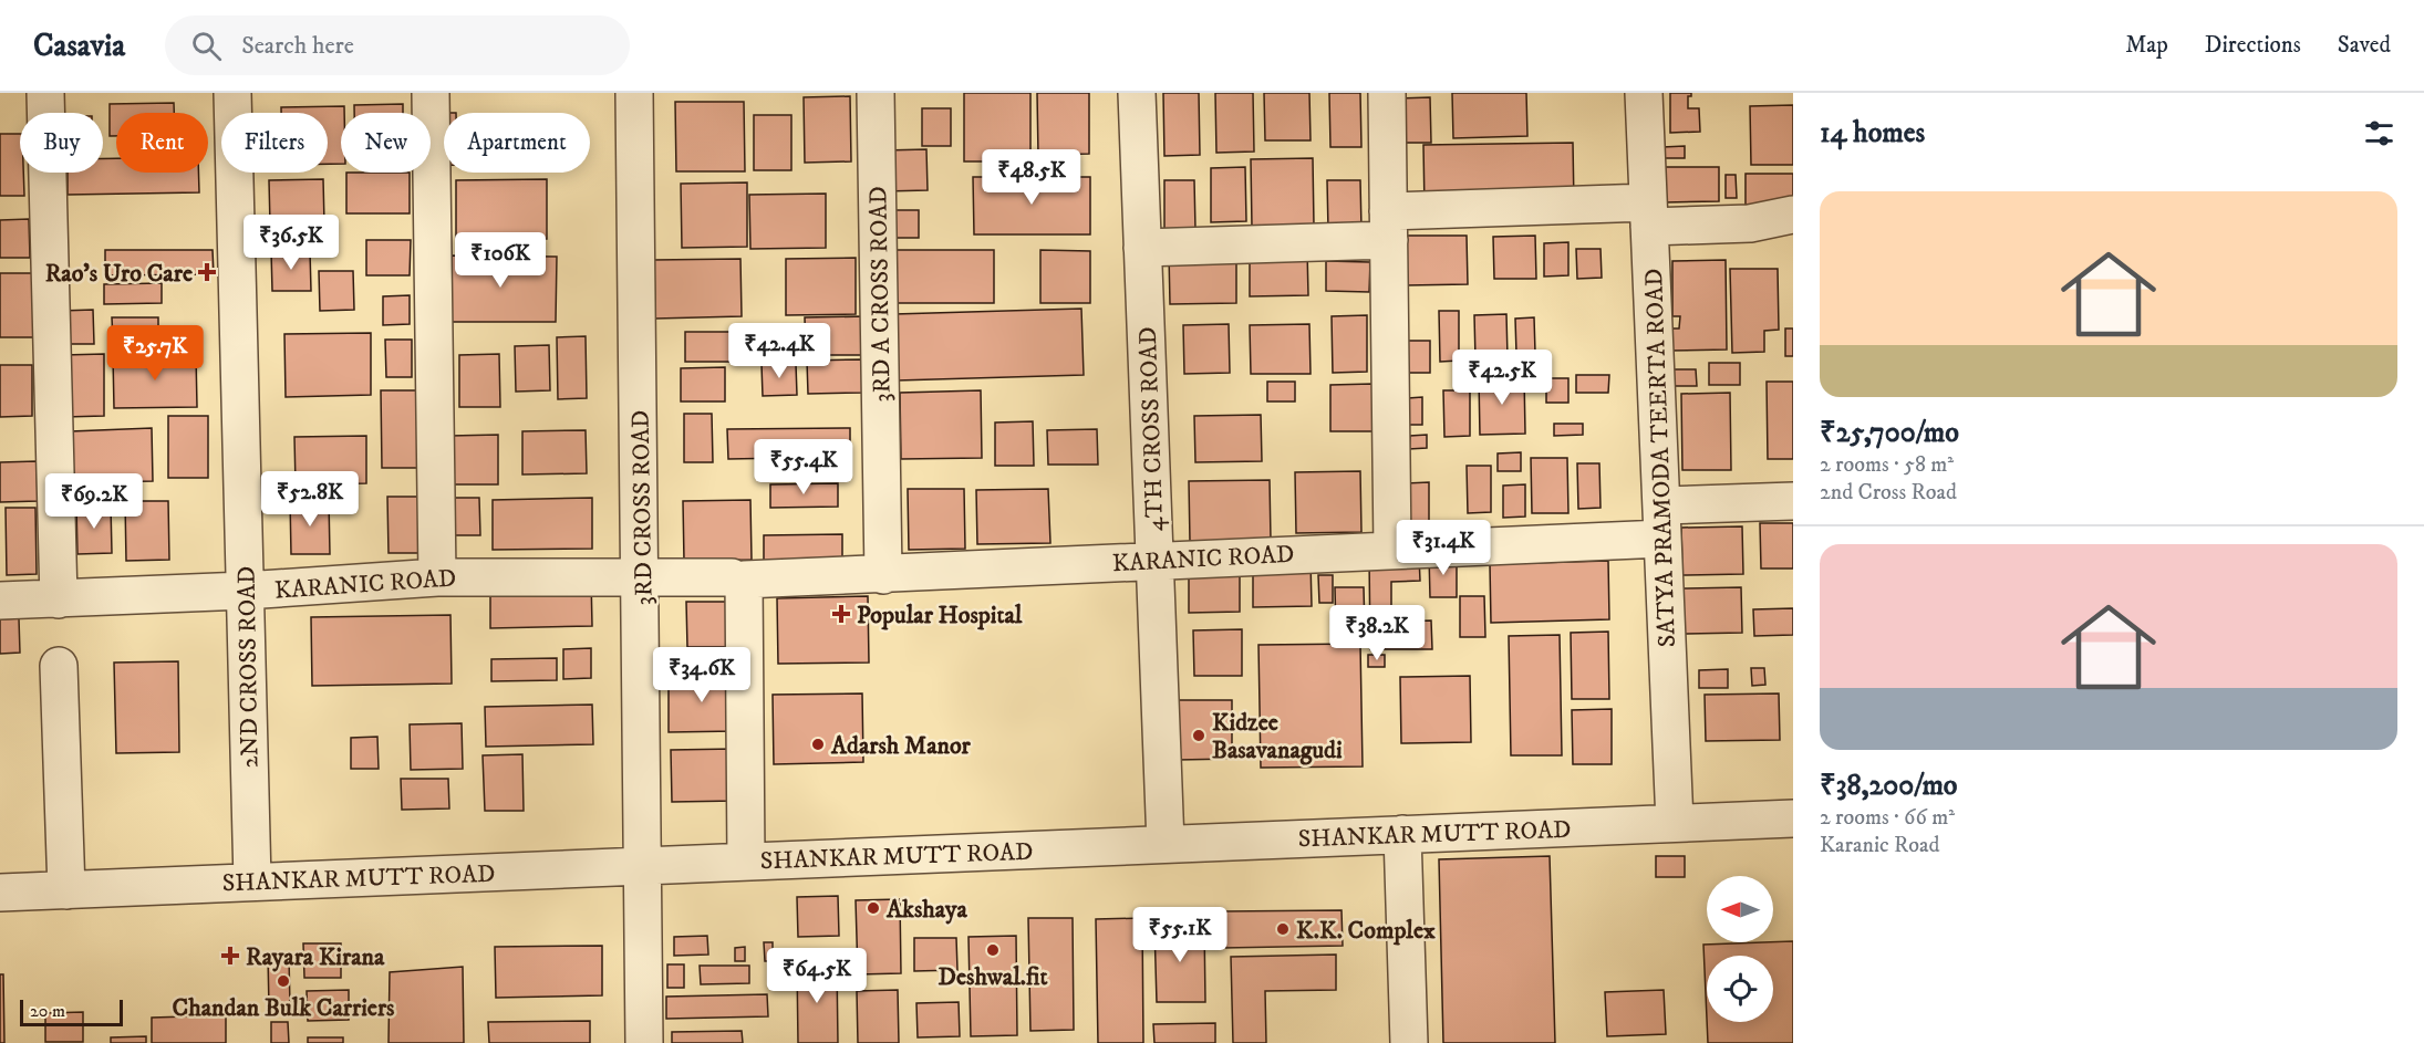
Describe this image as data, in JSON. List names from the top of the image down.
{
  "streets": {
    "street": [
      "3RD A CROSS ROAD",
      "4TH CROSS ROAD",
      "SATYA PRAMODA TEERTA ROAD",
      "3RD CROSS ROAD",
      "KARANIC ROAD",
      "2ND CROSS ROAD",
      "SHANKAR MUTT ROAD"
    ]
  },
  "crossings": [
    ["3RD A CROSS ROAD", "KARANIC ROAD"],
    ["4TH CROSS ROAD", "KARANIC ROAD"],
    ["4TH CROSS ROAD", "SHANKAR MUTT ROAD"],
    ["SATYA PRAMODA TEERTA ROAD", "KARANIC ROAD"],
    ["SATYA PRAMODA TEERTA ROAD", "SHANKAR MUTT ROAD"],
    ["3RD CROSS ROAD", "KARANIC ROAD"],
    ["3RD CROSS ROAD", "SHANKAR MUTT ROAD"],
    ["KARANIC ROAD", "2ND CROSS ROAD"],
    ["2ND CROSS ROAD", "SHANKAR MUTT ROAD"]
  ],
  "places": {
    "health": ["Rao's Uro Care", "Popular Hospital", "Rayara Kirana"],
    "other": [
      "Kidzee Basavanagudi",
      "Adarsh Manor",
      "Akshaya",
      "K.K. Complex",
      "Deshwal.fit",
      "Chandan Bulk Carriers"
    ]
  },
  "scale_bar": "20 m",
  "north": "left",
  "page": {
    "header": "Casavia",
    "search": "Search here",
    "nav": ["Map", "Directions", "Saved"],
    "heading": "14 homes",
    "chip": [
      "Buy",
      "Rent",
      "Filters",
      "New",
      "Apartment"
    ],
    "price": [
      "₹48.5K",
      "₹36.5K",
      "₹106K",
      "₹42.4K",
      "₹25.7K",
      "₹42.5K",
      "₹55.4K",
      "₹52.8K",
      "₹69.2K",
      "₹31.4K",
      "₹38.2K",
      "₹34.6K",
      "₹55.1K",
      "₹64.5K"
    ],
    "list": [
      {
        "name": "₹25,700/mo",
        "note": "2 rooms · 58 m² · 2nd Cross Road"
      },
      {
        "name": "₹38,200/mo",
        "note": "2 rooms · 66 m² · Karanic Road"
      }
    ],
    "scale": "20 m"
  }
}
